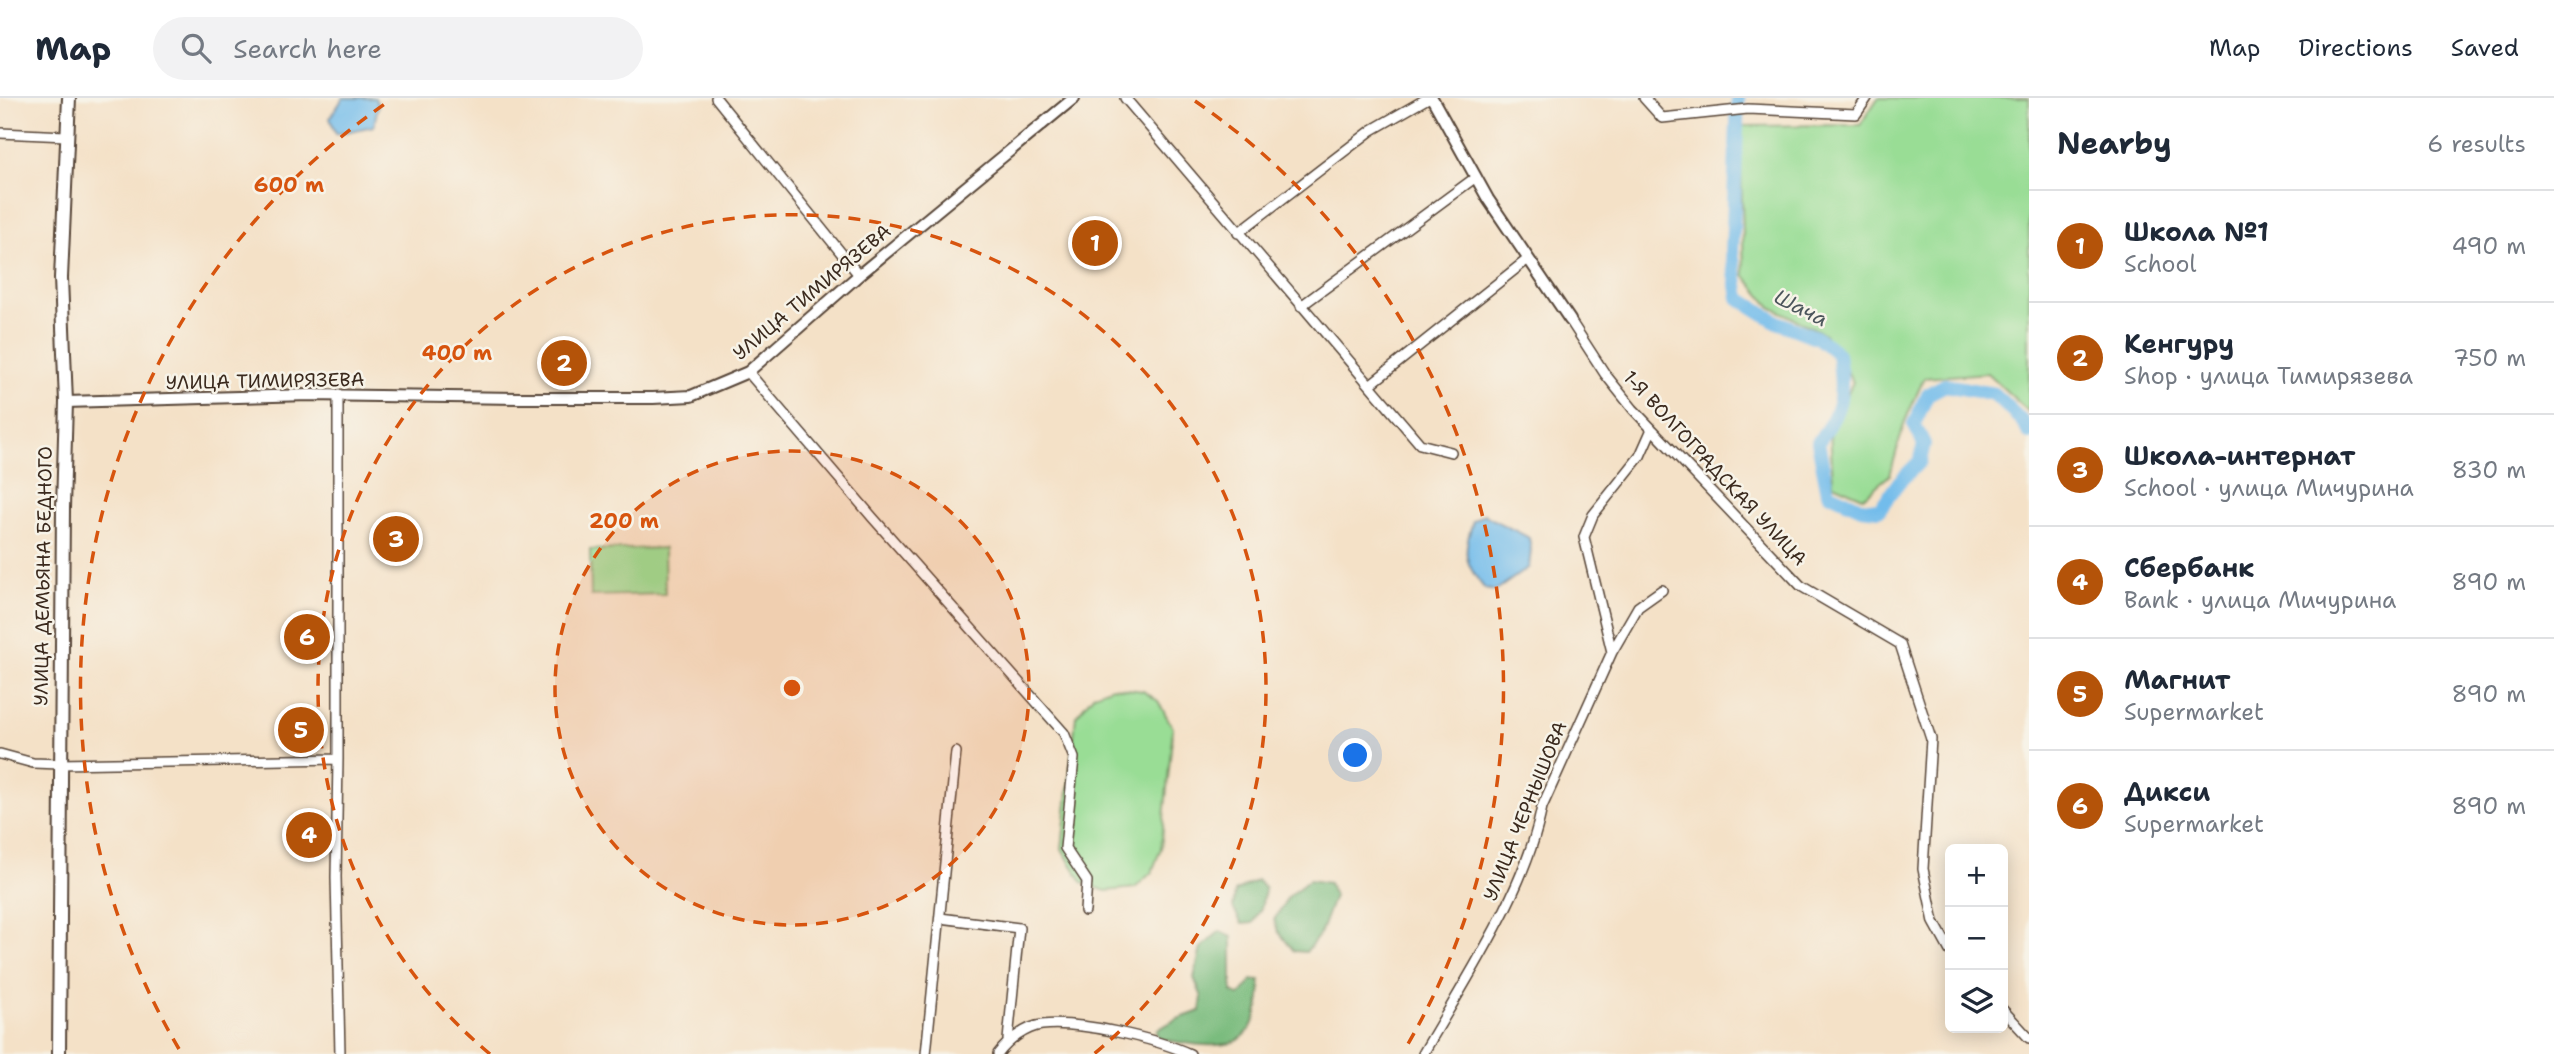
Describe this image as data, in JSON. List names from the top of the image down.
{
  "streets": {
    "main road": ["УЛИЦА ДЕМЬЯНА БЕДНОГО"],
    "street": ["УЛИЦА ТИМИРЯЗЕВА", "1-Я ВОЛГОГРАДСКАЯ УЛИЦА", "УЛИЦА ЧЕРНЫШОВА"]
  },
  "crossings": [
    ["УЛИЦА ТИМИРЯЗЕВА", "УЛИЦА ДЕМЬЯНА БЕДНОГО"]
  ],
  "water": ["Шача"],
  "page": {
    "header": "Map",
    "search": "Search here",
    "nav": ["Map", "Directions", "Saved"],
    "heading": ["Nearby", "6 results"],
    "list": [
      {
        "mark": "1",
        "name": "Школа №1",
        "note": "School",
        "value": "490 m"
      },
      {
        "mark": "2",
        "name": "Кенгуру",
        "note": "Shop · улица Тимирязева",
        "value": "750 m"
      },
      {
        "mark": "3",
        "name": "Школа-интернат",
        "note": "School · улица Мичурина",
        "value": "830 m"
      },
      {
        "mark": "4",
        "name": "Сбербанк",
        "note": "Bank · улица Мичурина",
        "value": "890 m"
      },
      {
        "mark": "5",
        "name": "Магнит",
        "note": "Supermarket",
        "value": "890 m"
      },
      {
        "mark": "6",
        "name": "Дикси",
        "note": "Supermarket",
        "value": "890 m"
      }
    ],
    "pins": [
      "1",
      "2",
      "3",
      "6",
      "5",
      "4"
    ],
    "map_buttons": ["+", "−"]
  },
  "rings": ["600 m", "400 m", "200 m"]
}
